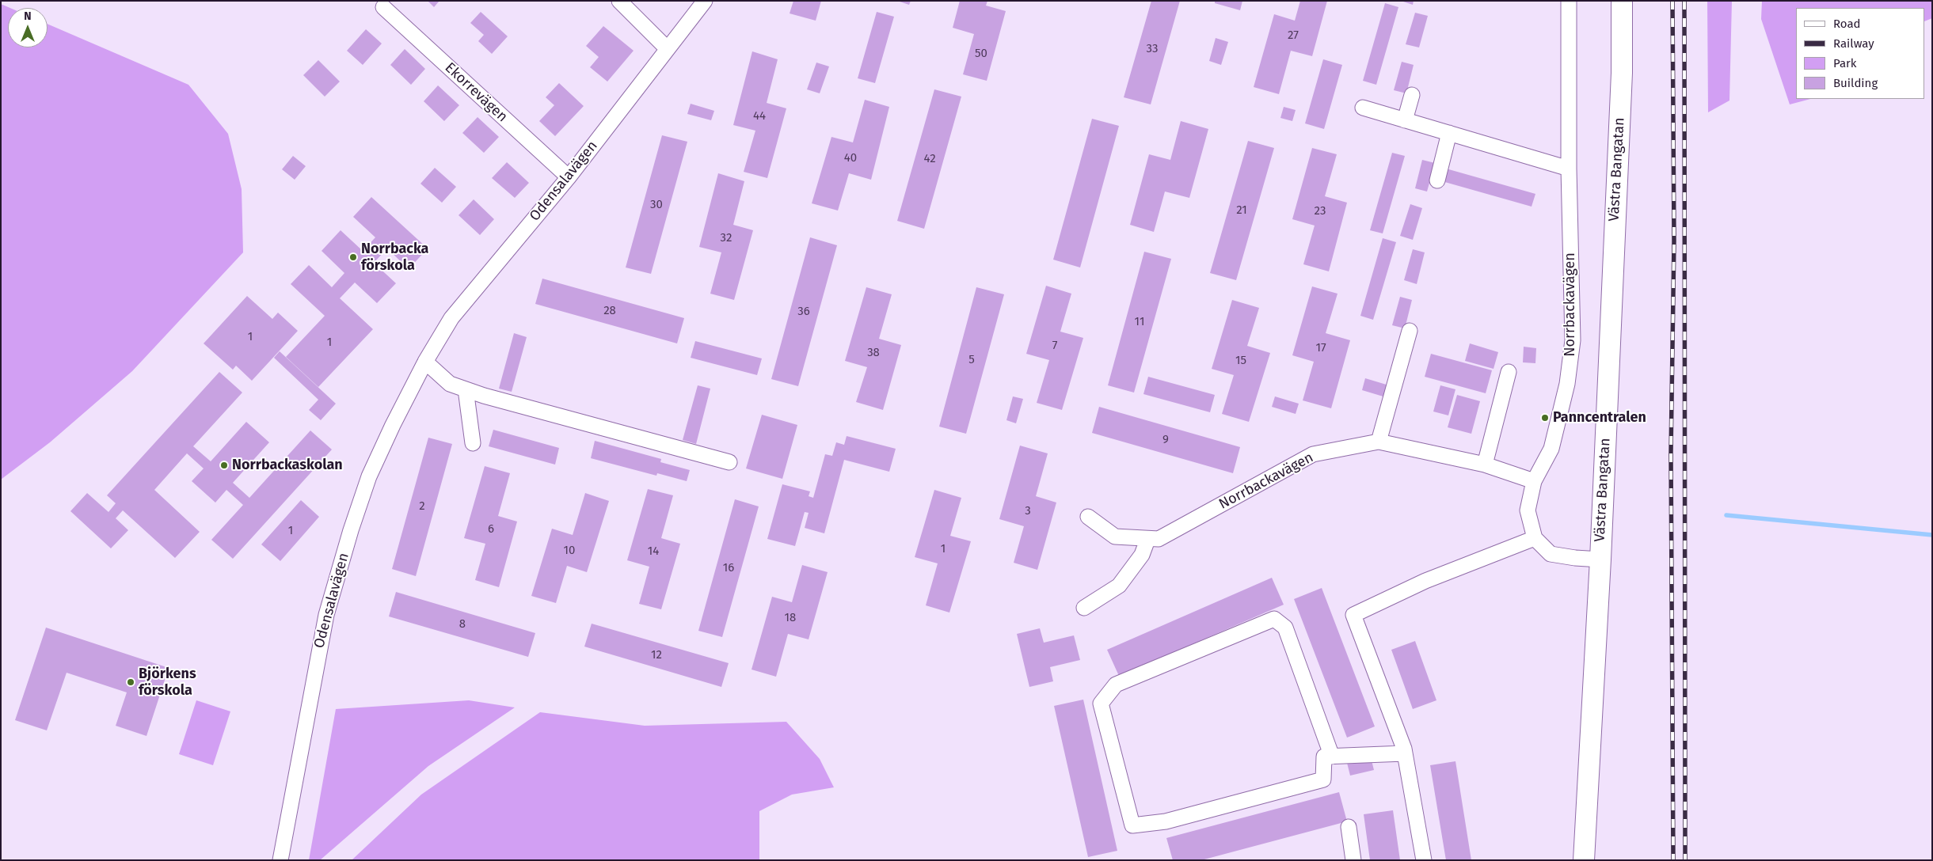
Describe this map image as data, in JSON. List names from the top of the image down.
{
  "streets": {
    "street": [
      "Ekorrevägen",
      "Västra Bangatan",
      "Odensalavägen",
      "Norrbackavägen"
    ]
  },
  "crossings": [
    ["Ekorrevägen", "Odensalavägen"]
  ],
  "places": [
    "Norrbacka förskola",
    "Panncentralen",
    "Norrbackaskolan",
    "Björkens förskola"
  ],
  "house_numbers": [
    "27",
    "33",
    "50",
    "44",
    "40",
    "42",
    "30",
    "21",
    "23",
    "32",
    "28",
    "36",
    "11",
    "1",
    "1",
    "7",
    "17",
    "38",
    "5",
    "15",
    "9",
    "2",
    "3",
    "6",
    "1",
    "1",
    "10",
    "14",
    "16",
    "18",
    "8",
    "12"
  ],
  "legend": [
    "Road",
    "Railway",
    "Park",
    "Building"
  ],
  "north": "top"
}
